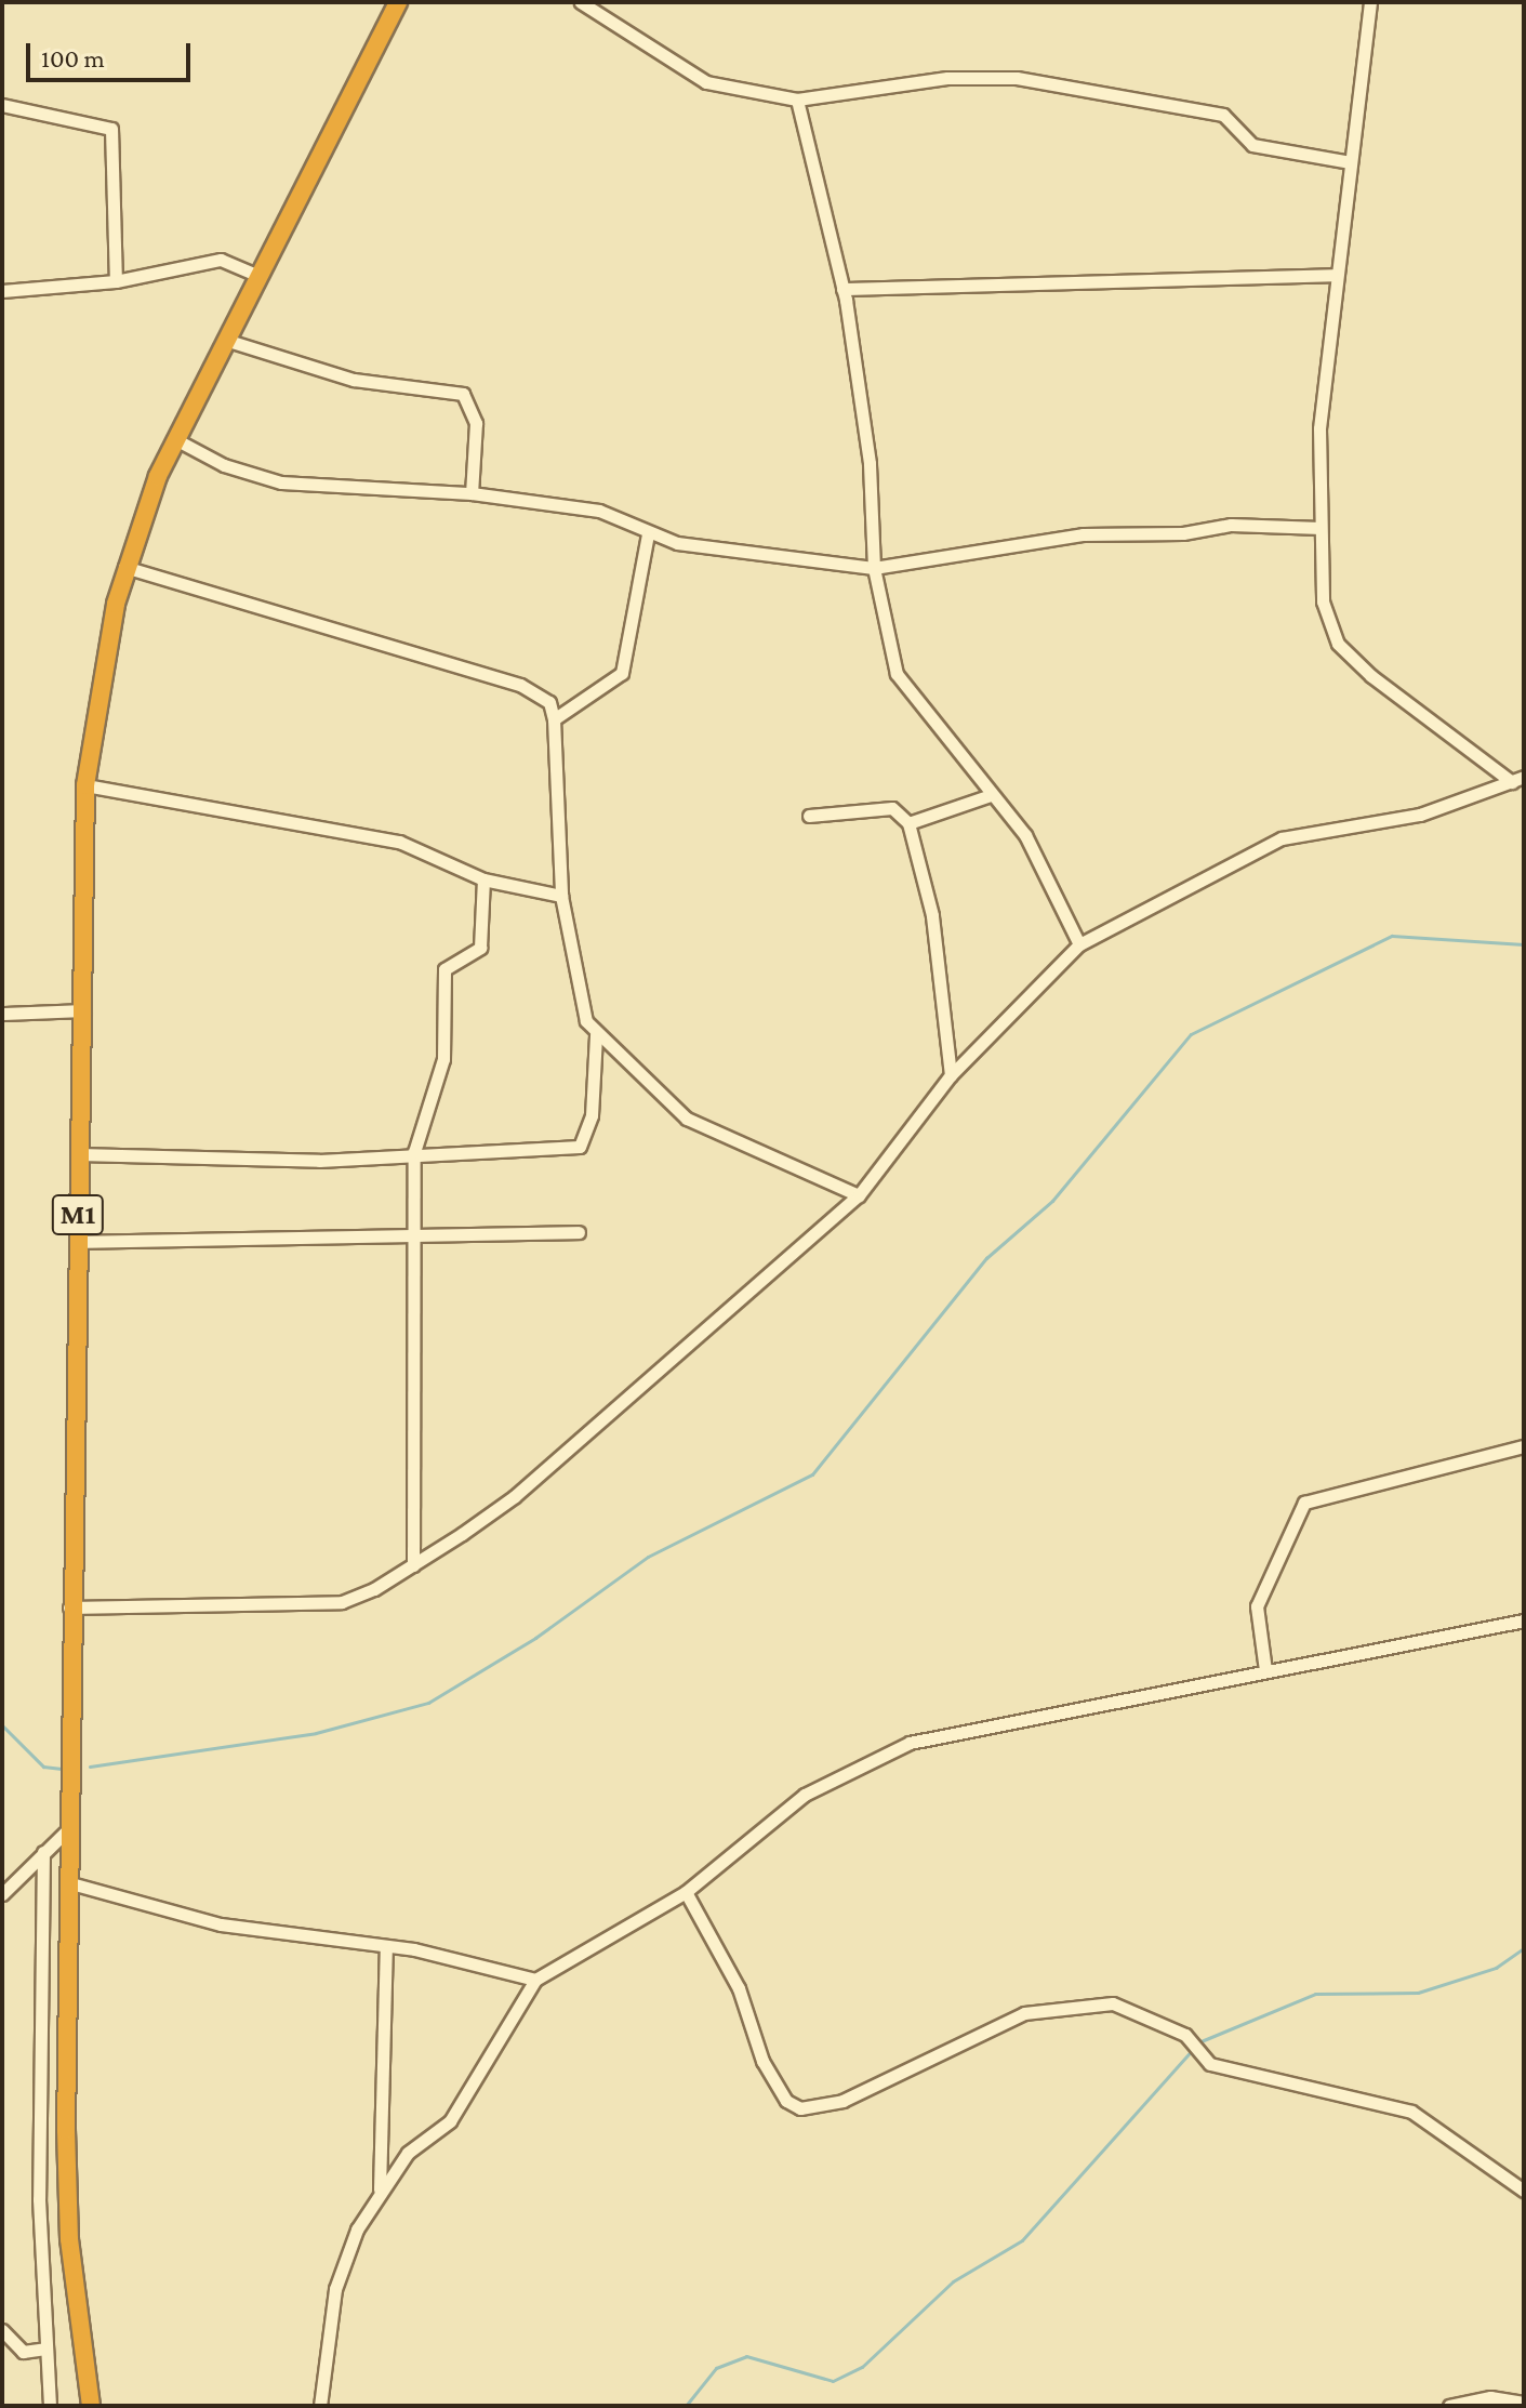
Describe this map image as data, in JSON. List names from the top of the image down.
{
  "streets": {
    "highway": ["M1"]
  },
  "scale_bar": "100 m"
}
